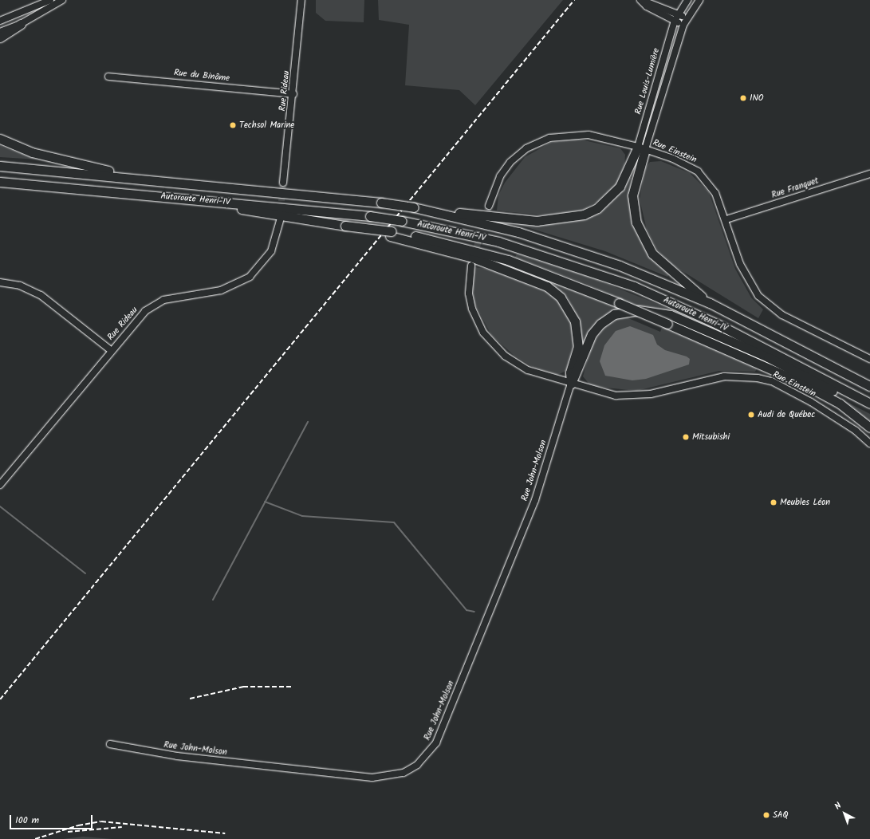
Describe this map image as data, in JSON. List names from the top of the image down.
{
  "streets": {
    "highway": ["Autoroute Henri-IV"],
    "street": [
      "Rue du Binôme",
      "Rue Louis-Lumière",
      "Rue Rideau",
      "Rue Einstein",
      "Rue Franquet",
      "Rue John-Molson"
    ]
  },
  "crossings": [
    ["Rue du Binôme", "Rue Rideau"],
    ["Rue Louis-Lumière", "Rue Einstein"],
    ["Rue Einstein", "Rue Franquet"],
    ["Rue Einstein", "Rue John-Molson"]
  ],
  "places": [
    "INO",
    "Techsol Marine",
    "Audi de Québec",
    "Mitsubishi",
    "Meubles Léon",
    "SAQ"
  ],
  "scale_bar": "100 m",
  "north": "top left"
}
